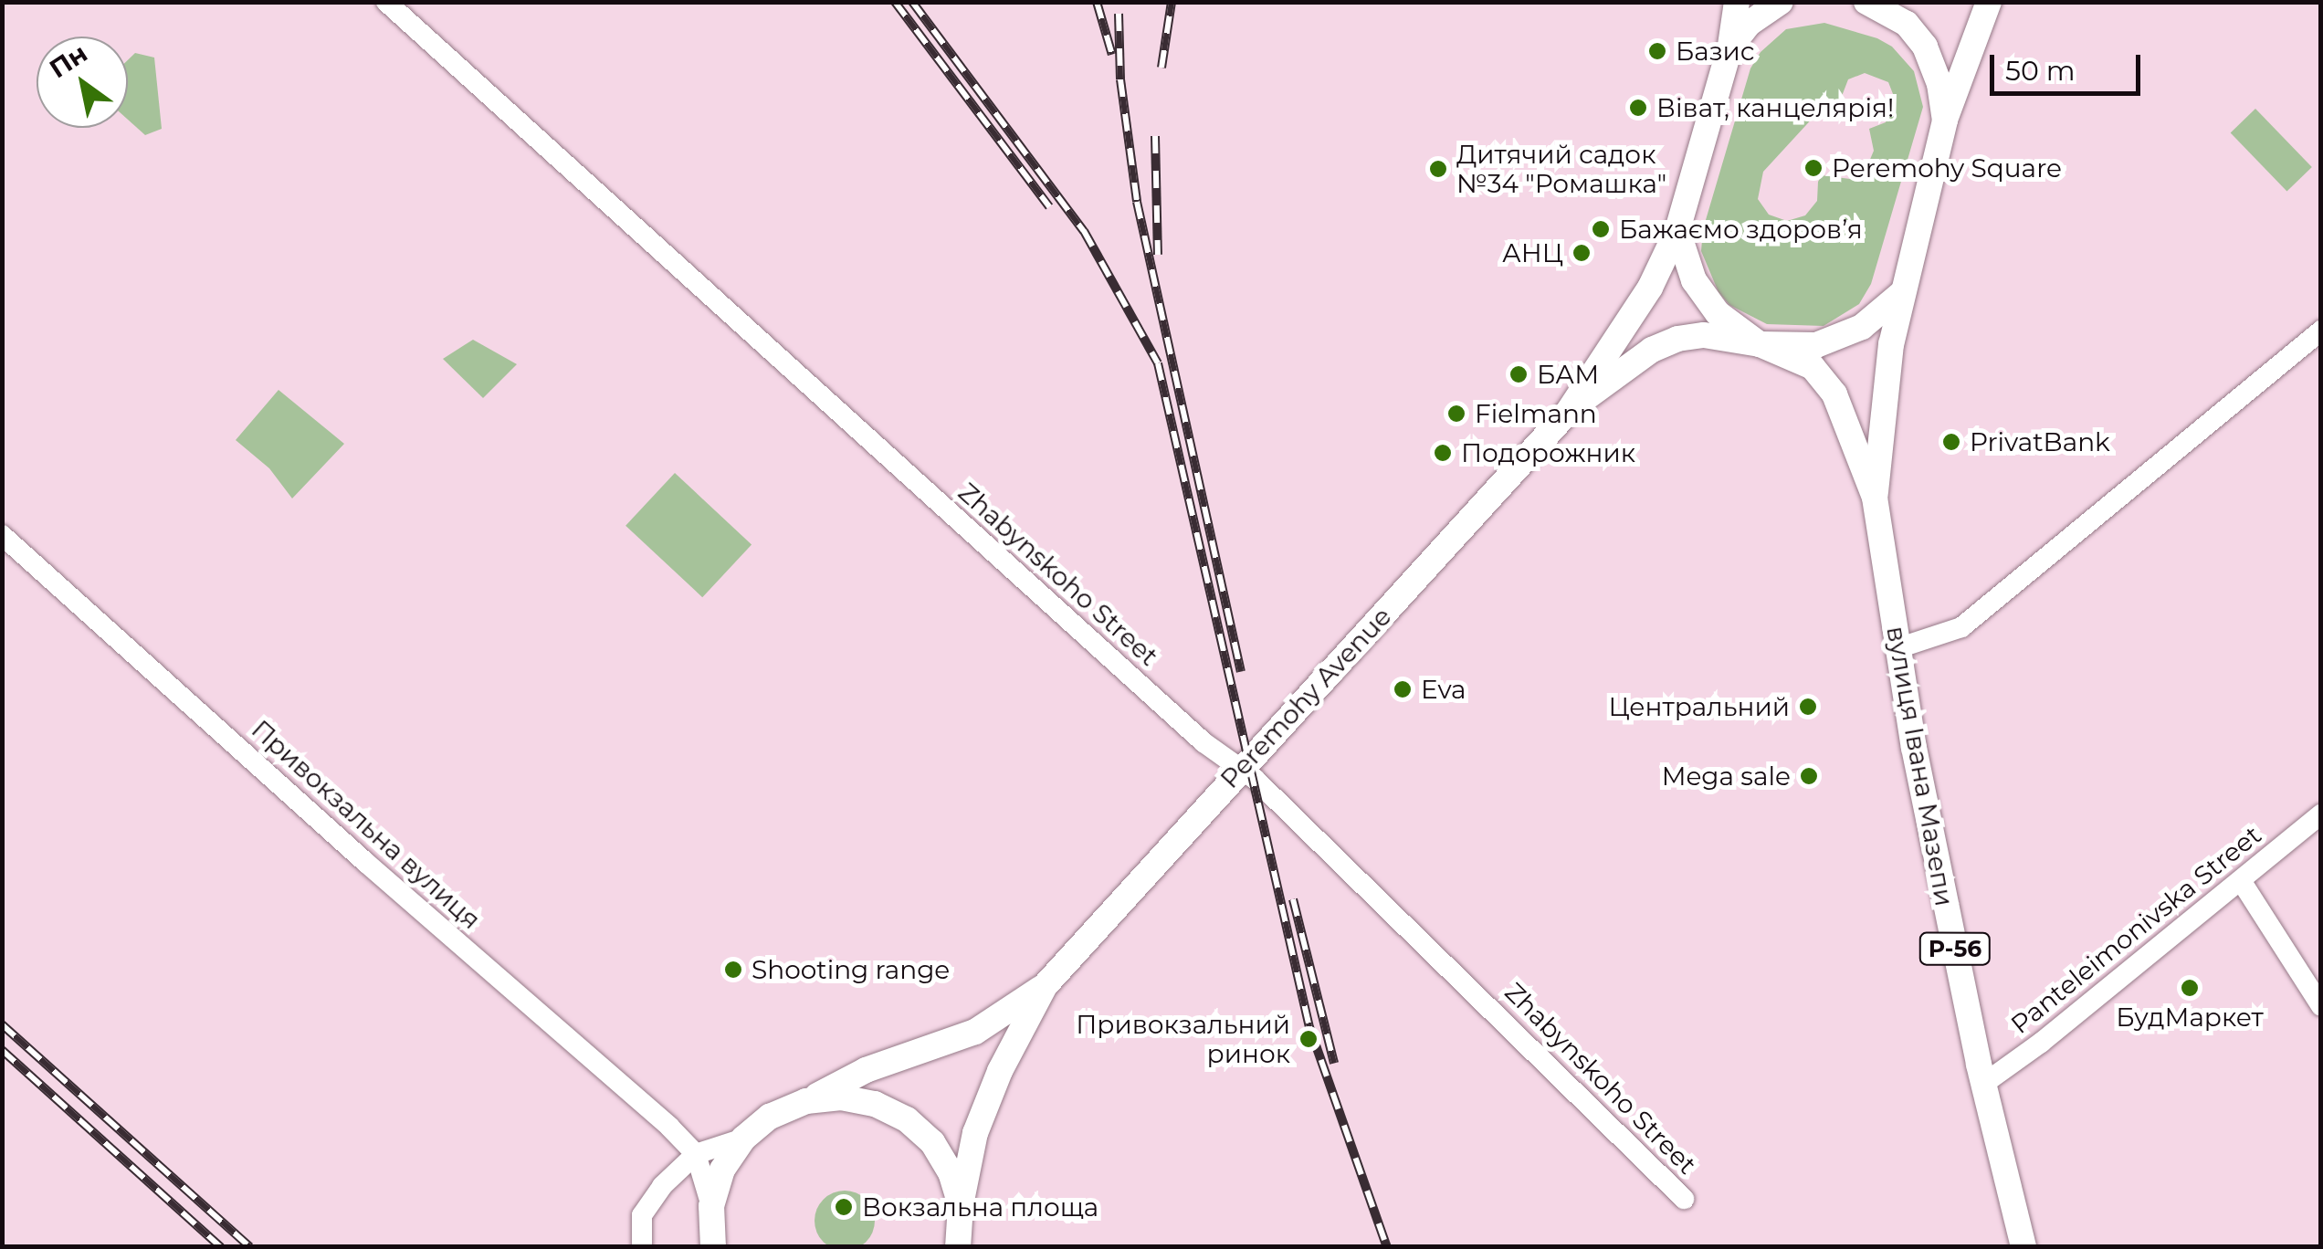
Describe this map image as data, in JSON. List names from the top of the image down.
{
  "streets": {
    "main road": ["Peremohy Avenue", "вулиця Івана Мазепи", "Р-56"],
    "street": ["Zhabynskoho Street", "Привокзальна вулиця", "Panteleimonivska Street"]
  },
  "crossings": [
    ["Zhabynskoho Street", "Peremohy Avenue"],
    ["Peremohy Avenue", "вулиця Івана Мазепи"],
    ["Peremohy Avenue", "Р-56"],
    ["вулиця Івана Мазепи", "Panteleimonivska Street"],
    ["вулиця Івана Мазепи", "Р-56"]
  ],
  "places": [
    "Базис",
    "Віват, канцелярія!",
    "Peremohy Square",
    "Дитячий садок №34 \"Ромашка\"",
    "Бажаємо здоровʼя",
    "АНЦ",
    "БАМ",
    "Fielmann",
    "PrivatBank",
    "Подорожник",
    "Eva",
    "Центральний",
    "Mega sale",
    "Shooting range",
    "БудМаркет",
    "Привокзальний ринок",
    "Вокзальна площа"
  ],
  "scale_bar": "50 m",
  "north": "top left"
}
